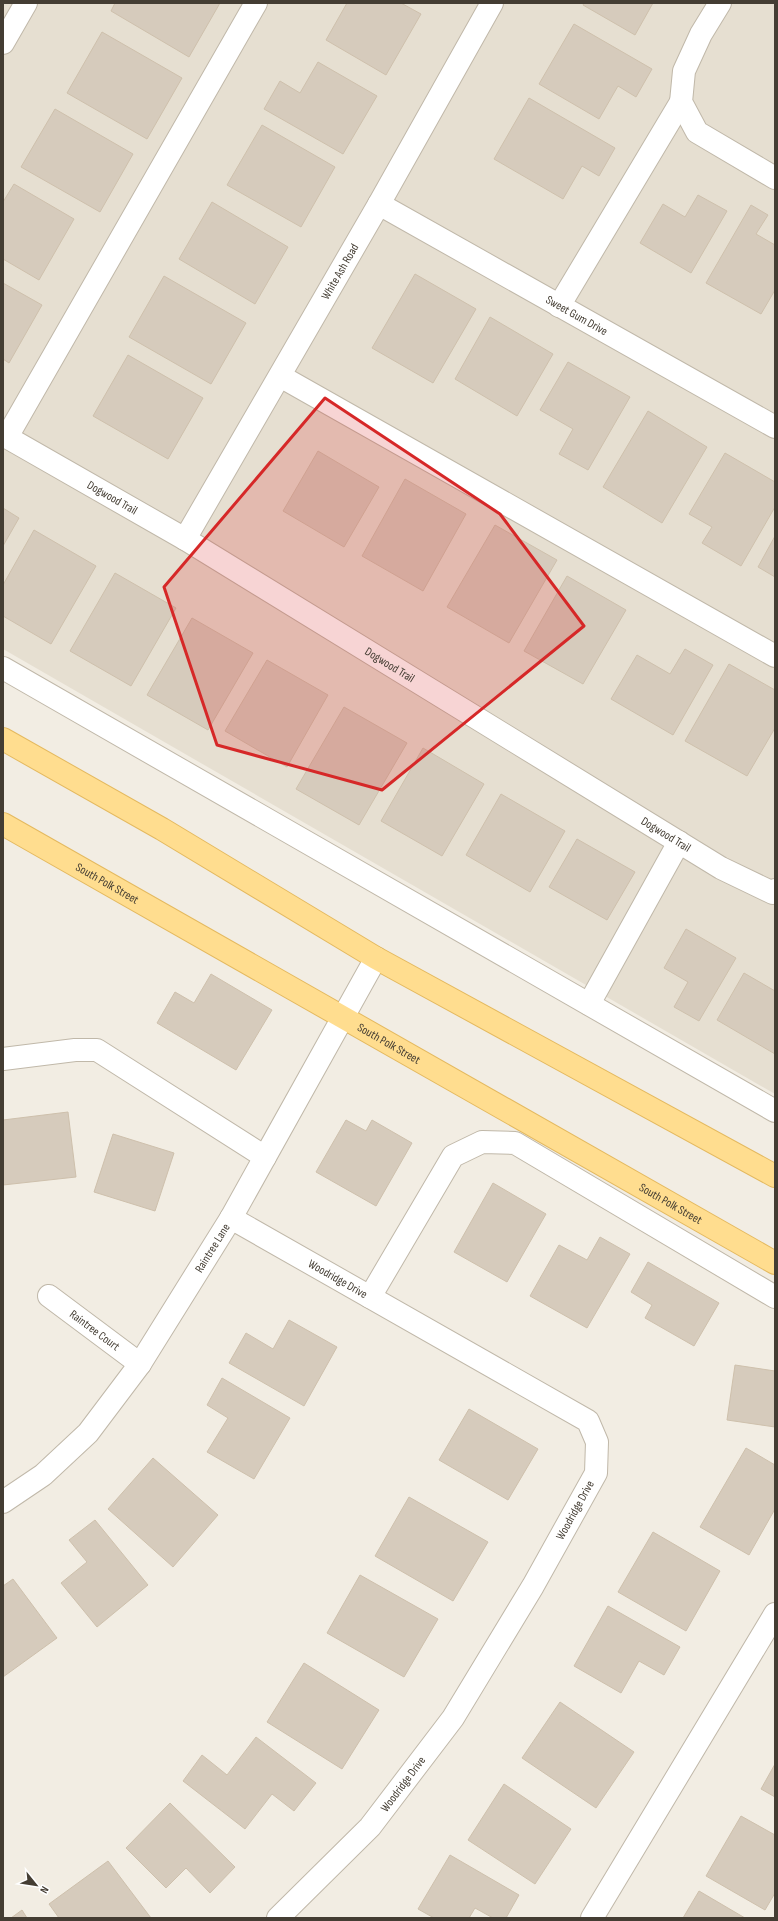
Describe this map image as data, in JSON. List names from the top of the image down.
{
  "streets": {
    "main road": ["South Polk Street"],
    "street": [
      "White Ash Road",
      "Sweet Gum Drive",
      "Dogwood Trail",
      "Raintree Lane",
      "Woodridge Drive",
      "Raintree Court"
    ]
  },
  "crossings": [
    ["White Ash Road", "Sweet Gum Drive"],
    ["White Ash Road", "Dogwood Trail"],
    ["South Polk Street", "Raintree Lane"],
    ["Raintree Lane", "Woodridge Drive"],
    ["Raintree Lane", "Raintree Court"]
  ],
  "north": "bottom right"
}
